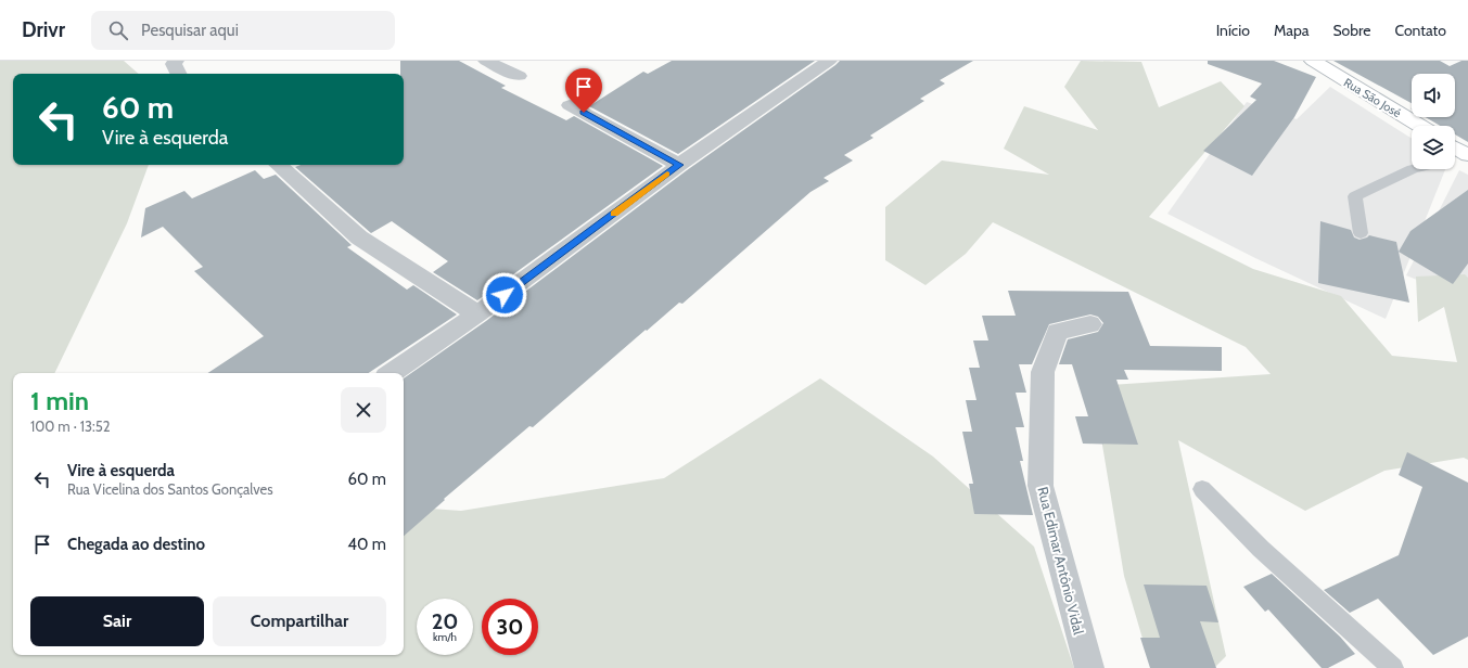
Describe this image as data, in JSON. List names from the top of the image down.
{
  "streets": {
    "street": ["Rua São José", "Rua Edimar Antônio Vidal"]
  },
  "page": {
    "header": "Drivr",
    "search": "Pesquisar aqui",
    "nav": [
      "Início",
      "Mapa",
      "Sobre",
      "Contato"
    ],
    "turn": ["60 m", "Vire à esquerda"],
    "heading": ["1 min", "100 m · 13:52"],
    "list": [
      {
        "name": "Vire à esquerda",
        "note": "Rua Vicelina dos Santos Gonçalves",
        "value": "60 m"
      },
      {
        "name": "Chegada ao destino",
        "value": "40 m"
      }
    ],
    "buttons": ["Sair", "Compartilhar"],
    "speed": "20 km/h",
    "limit": "30"
  }
}
